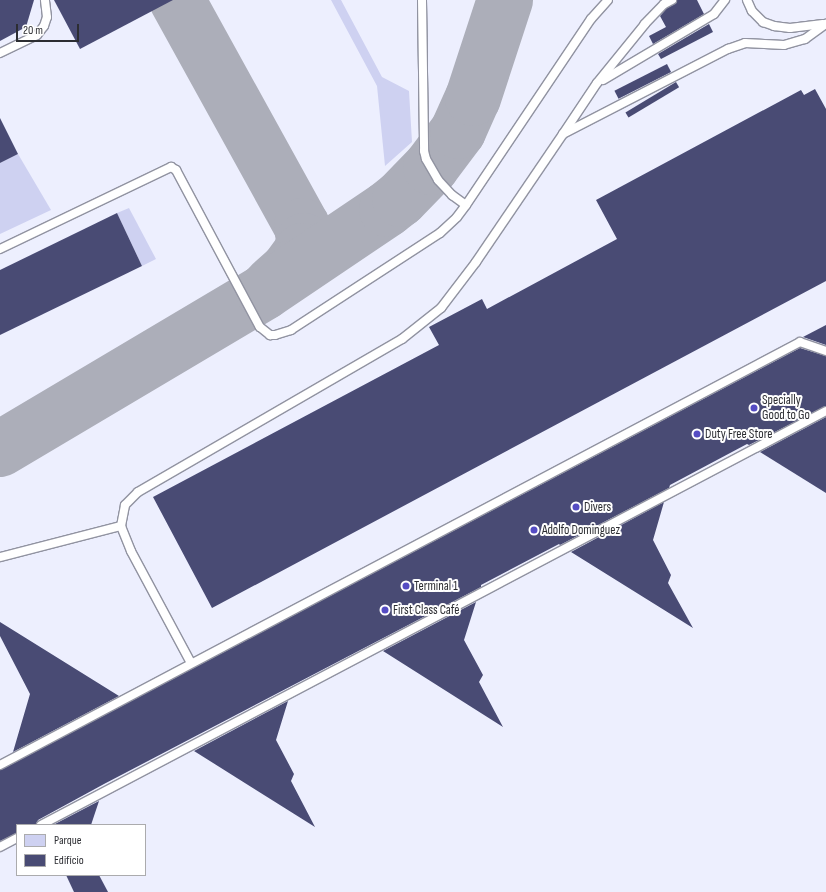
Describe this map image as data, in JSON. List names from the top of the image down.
{
  "places": [
    "Specially Good to Go",
    "Duty Free Store",
    "Divers",
    "Adolfo Dominguez",
    "Terminal 1",
    "First Class Café"
  ],
  "legend": ["Parque", "Edifício"],
  "scale_bar": "20 m"
}
